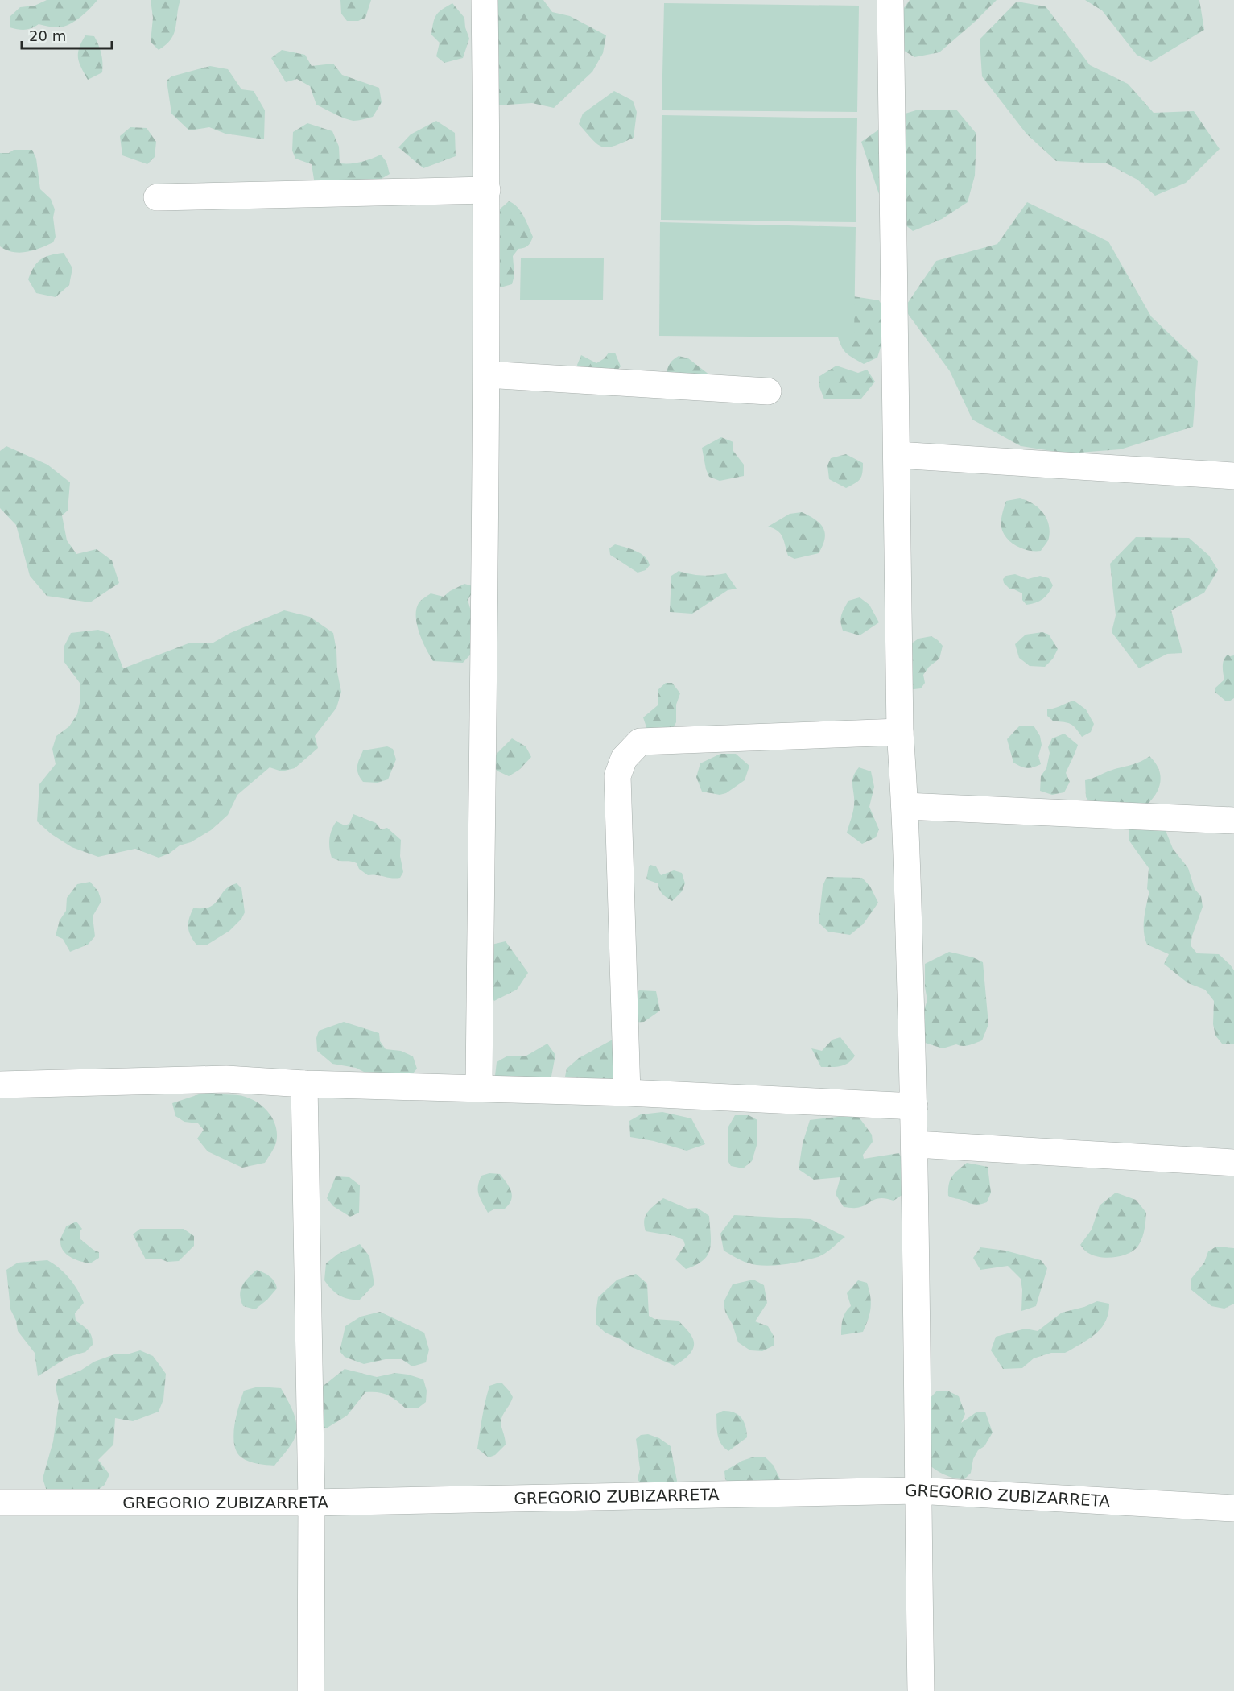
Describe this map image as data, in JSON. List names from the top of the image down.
{
  "streets": {
    "street": ["GREGORIO ZUBIZARRETA"]
  },
  "scale_bar": "20 m"
}
